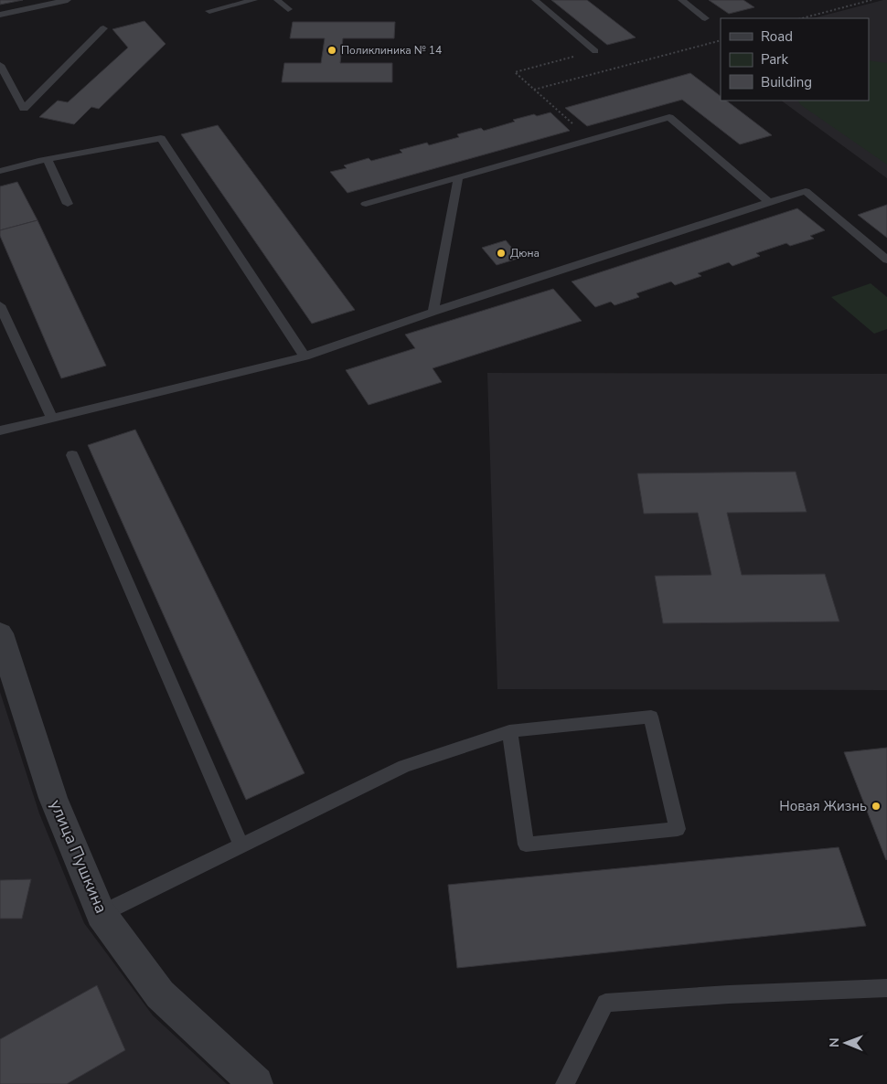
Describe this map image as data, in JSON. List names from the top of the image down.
{
  "streets": {
    "street": ["улица Пушкина"]
  },
  "places": ["Поликлиника № 14", "Дюна", "Новая Жизнь"],
  "legend": ["Road", "Park", "Building"],
  "north": "left"
}
